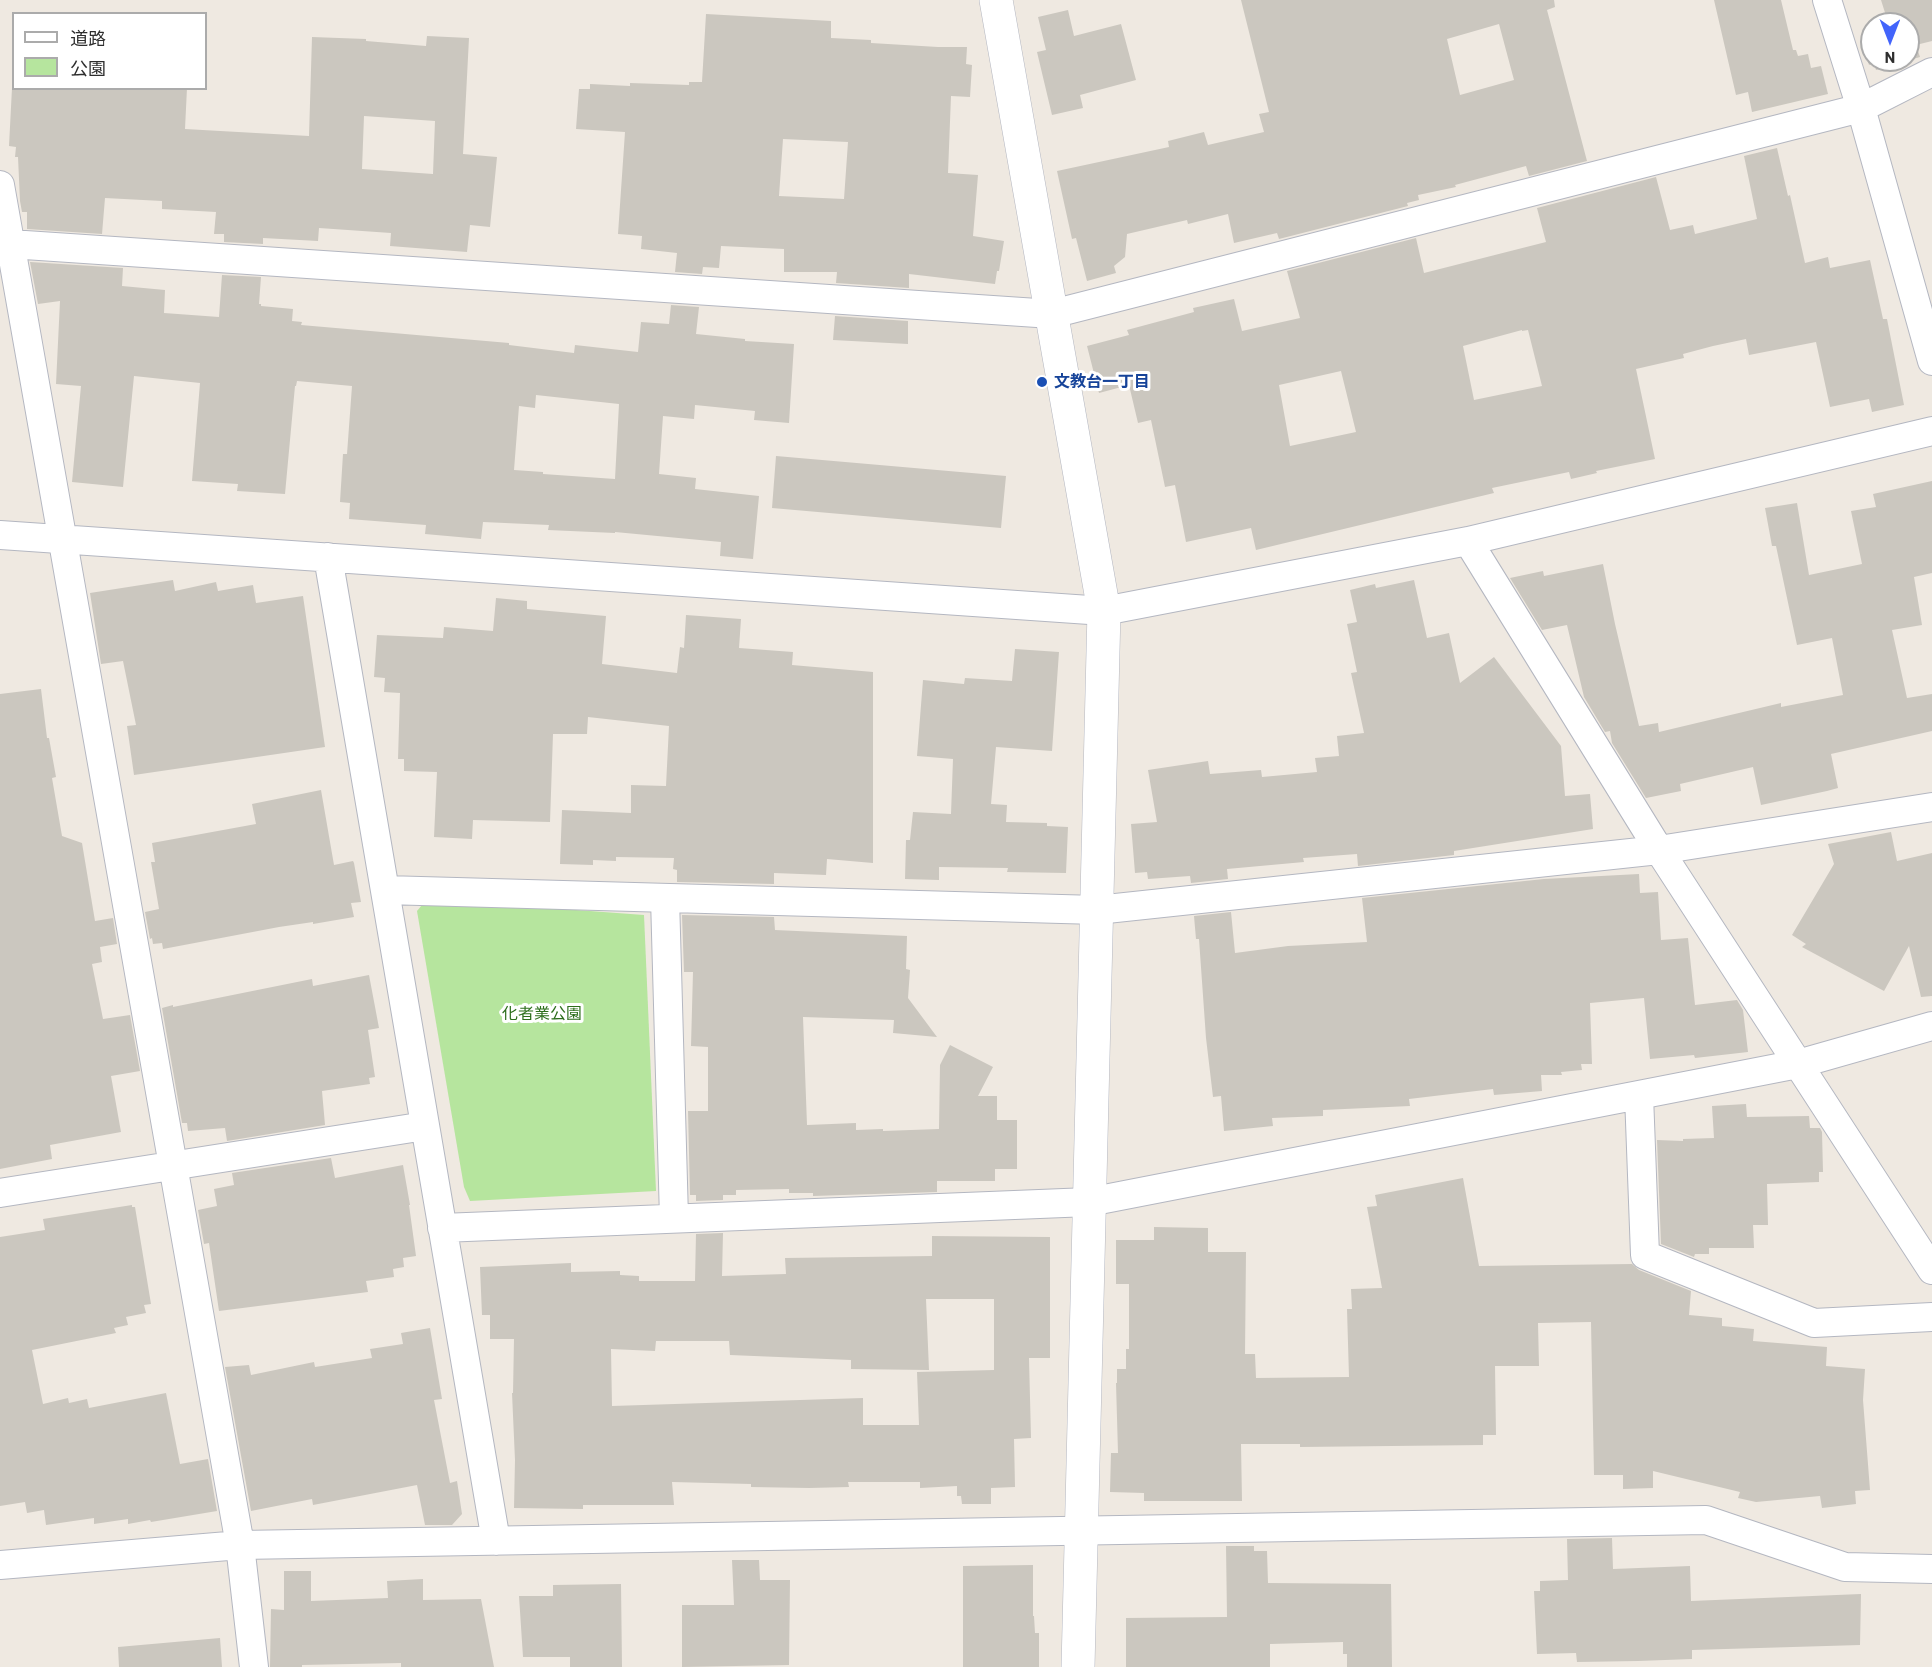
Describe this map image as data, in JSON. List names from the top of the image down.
{
  "parks": ["化者業公園"],
  "places": ["文教台一丁目"],
  "legend": ["道路", "公園"],
  "north": "bottom"
}
